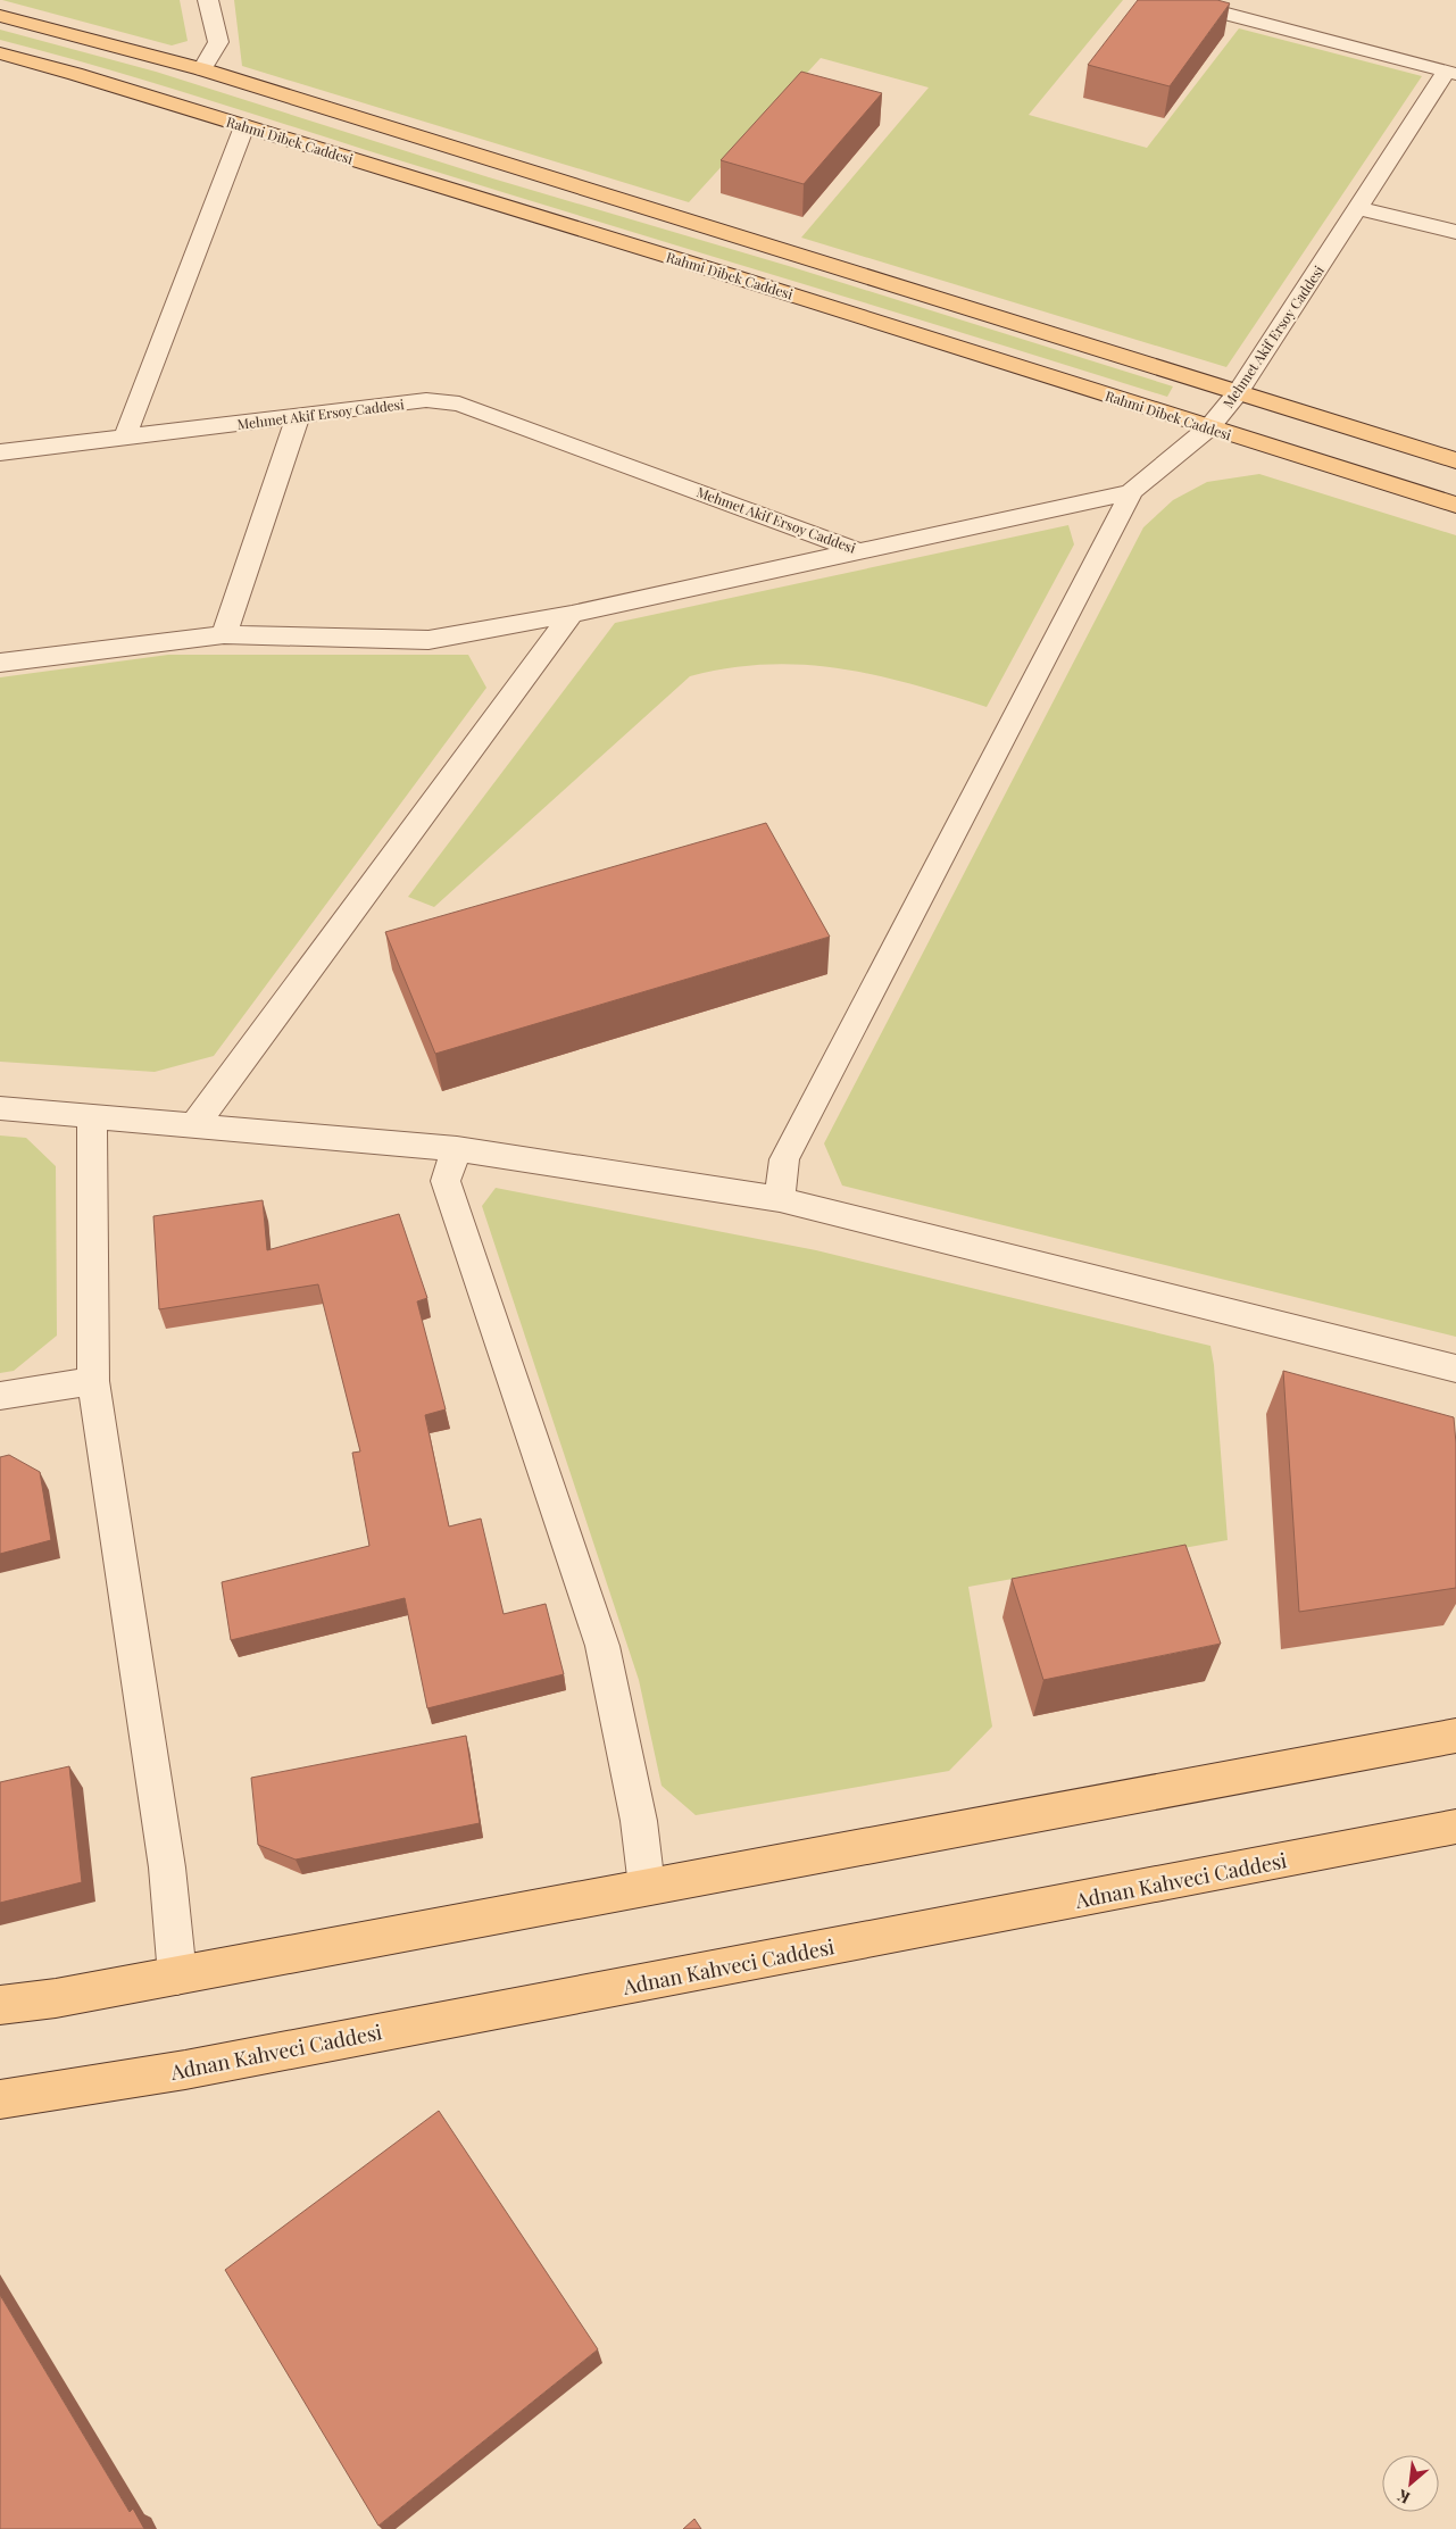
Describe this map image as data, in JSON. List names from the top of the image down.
{
  "streets": {
    "main road": ["Rahmi Dibek Caddesi", "Adnan Kahveci Caddesi"],
    "street": ["Mehmet Akif Ersoy Caddesi"]
  },
  "crossings": [
    ["Rahmi Dibek Caddesi", "Mehmet Akif Ersoy Caddesi"]
  ],
  "north": "bottom left"
}
